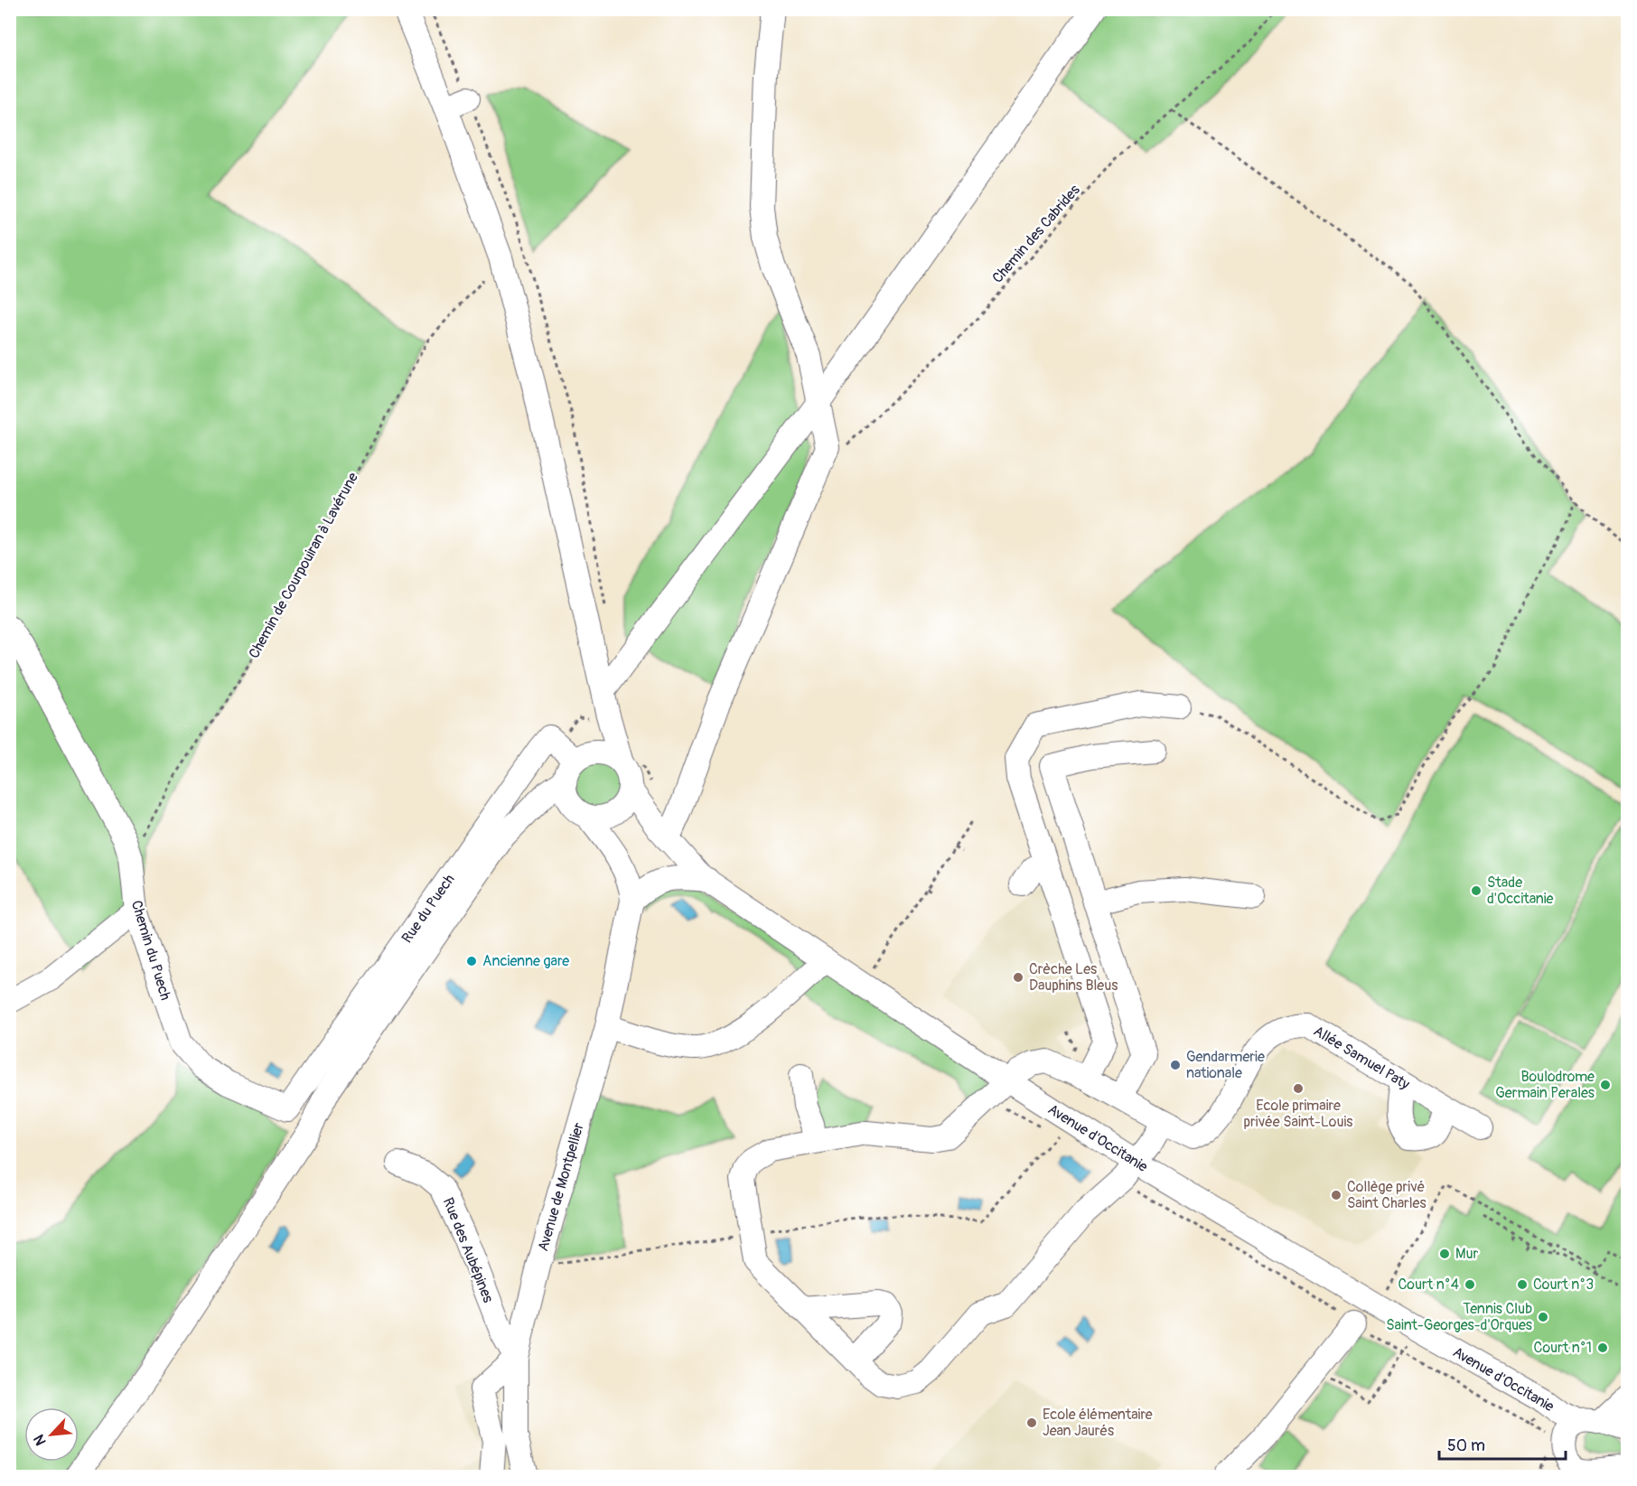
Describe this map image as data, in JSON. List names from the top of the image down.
{
  "streets": {
    "street": [
      "Rue du Puech",
      "Chemin du Puech",
      "Allée Samuel Paty",
      "Avenue d'Occitanie",
      "Avenue de Montpellier",
      "Rue des Aubépines"
    ],
    "path": ["Chemin des Cabrides", "Chemin de Courpouiran à Lavérune"]
  },
  "crossings": [
    ["Chemin de Courpouiran à Lavérune", "Chemin du Puech"],
    ["Rue du Puech", "Chemin du Puech"],
    ["Allée Samuel Paty", "Avenue d'Occitanie"],
    ["Avenue d'Occitanie", "Avenue de Montpellier"],
    ["Avenue de Montpellier", "Rue des Aubépines"]
  ],
  "places": [
    "Stade d'Occitanie",
    "Ancienne gare",
    "Crèche Les Dauphins Bleus",
    "Gendarmerie nationale",
    "Boulodrome Germain Perales",
    "Ecole primaire privée Saint-Louis",
    "Collège privé Saint Charles",
    "Mur",
    "Court n°4",
    "Court n°3",
    "Tennis Club Saint-Georges-d'Orques",
    "Court n°1",
    "Ecole élémentaire Jean Jaurés"
  ],
  "scale_bar": "50 m",
  "north": "bottom left"
}
